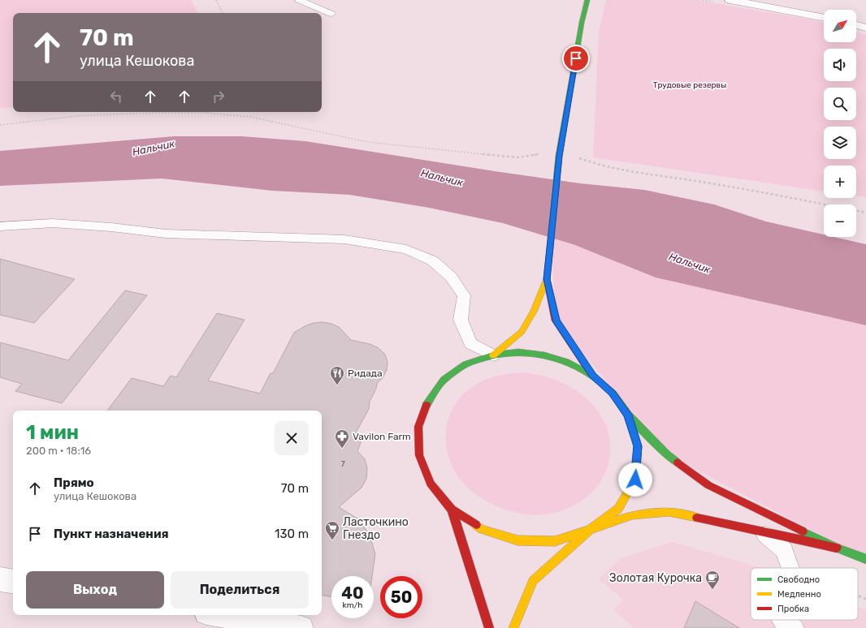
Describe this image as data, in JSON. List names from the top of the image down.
{
  "water": ["Нальчик"],
  "parks": ["Трудовые резервы"],
  "places": {
    "restaurant": ["Ридада"],
    "pharmacy": ["Vavilon Farm"],
    "supermarket": ["Ласточкино Гнездо"],
    "cafe": ["Золотая Курочка"]
  },
  "house_numbers": ["7"],
  "legend": ["Свободно", "Медленно", "Пробка"],
  "north": "top right",
  "page": {
    "map_buttons": ["+", "−"],
    "turn": ["70 m", "улица Кешокова"],
    "heading": ["1 мин", "200 m · 18:16"],
    "list": [
      {
        "name": "Прямо",
        "note": "улица Кешокова",
        "value": "70 m"
      },
      {
        "name": "Пункт назначения",
        "value": "130 m"
      }
    ],
    "buttons": ["Выход", "Поделиться"],
    "speed": "40 km/h",
    "limit": "50"
  }
}
